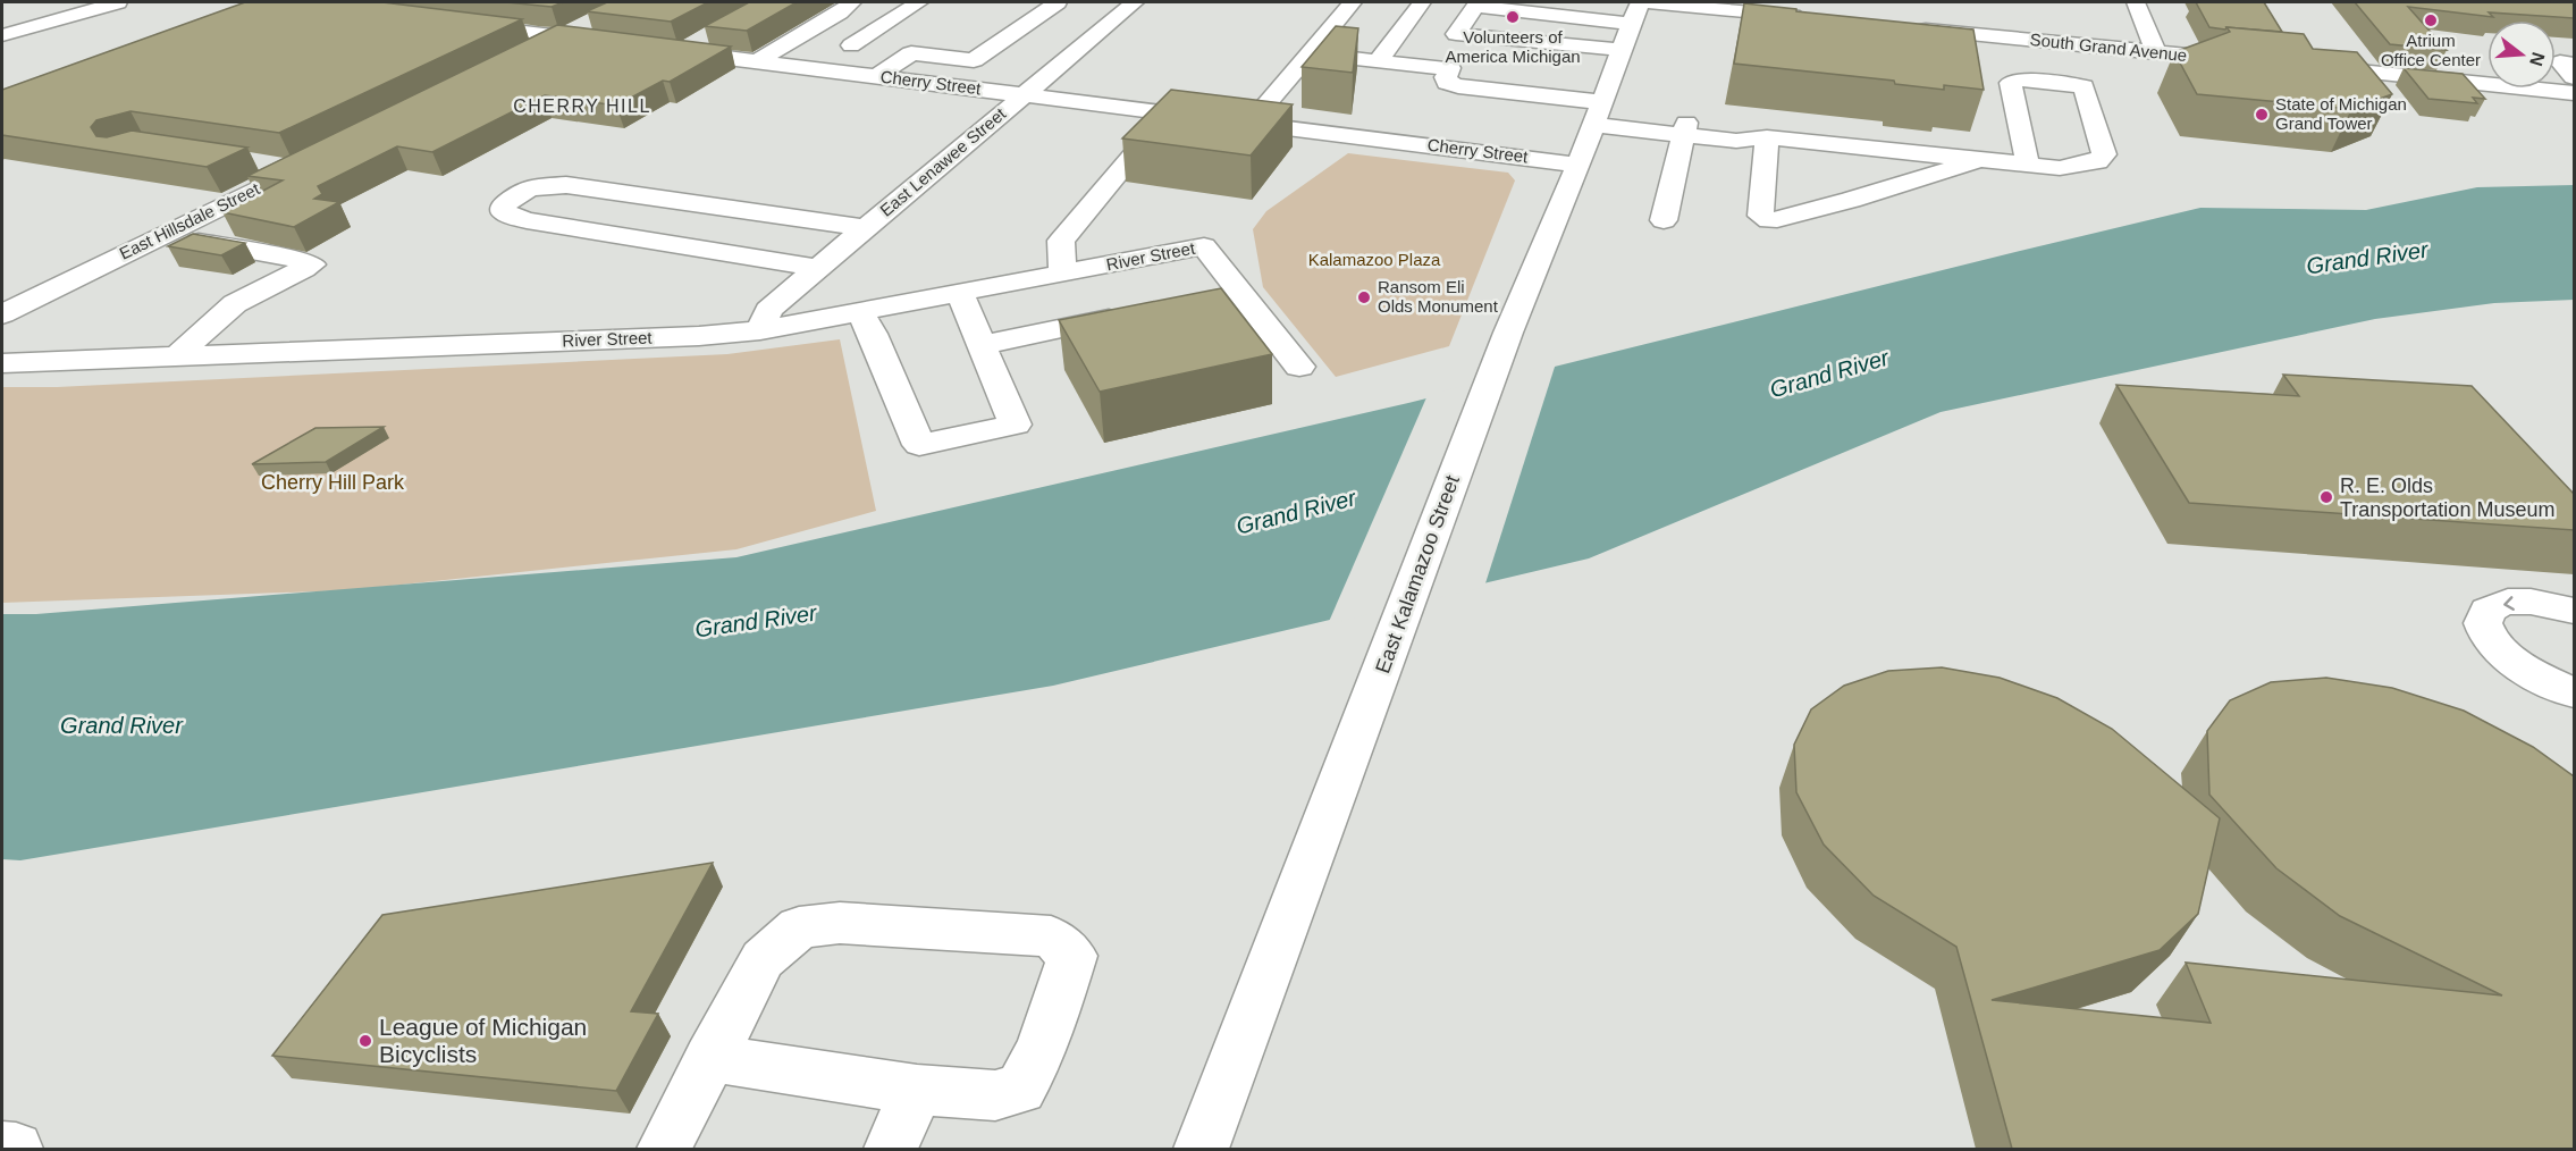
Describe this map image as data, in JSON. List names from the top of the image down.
{
  "streets": {
    "main road": [
      "South Grand Avenue",
      "Cherry Street",
      "East Lenawee Street",
      "East Hillsdale Street",
      "River Street",
      "East Kalamazoo Street"
    ]
  },
  "crossings": [
    ["Cherry Street", "East Lenawee Street"],
    ["Cherry Street", "East Kalamazoo Street"],
    ["East Lenawee Street", "River Street"]
  ],
  "districts": ["CHERRY HILL"],
  "water": ["Grand River"],
  "parks": ["Kalamazoo Plaza", "Cherry Hill Park"],
  "places": [
    "Volunteers of America Michigan",
    "Atrium Office Center",
    "State of Michigan Grand Tower",
    "Ransom Eli Olds Monument",
    "R. E. Olds Transportation Museum",
    "League of Michigan Bicyclists"
  ],
  "north": "right"
}
